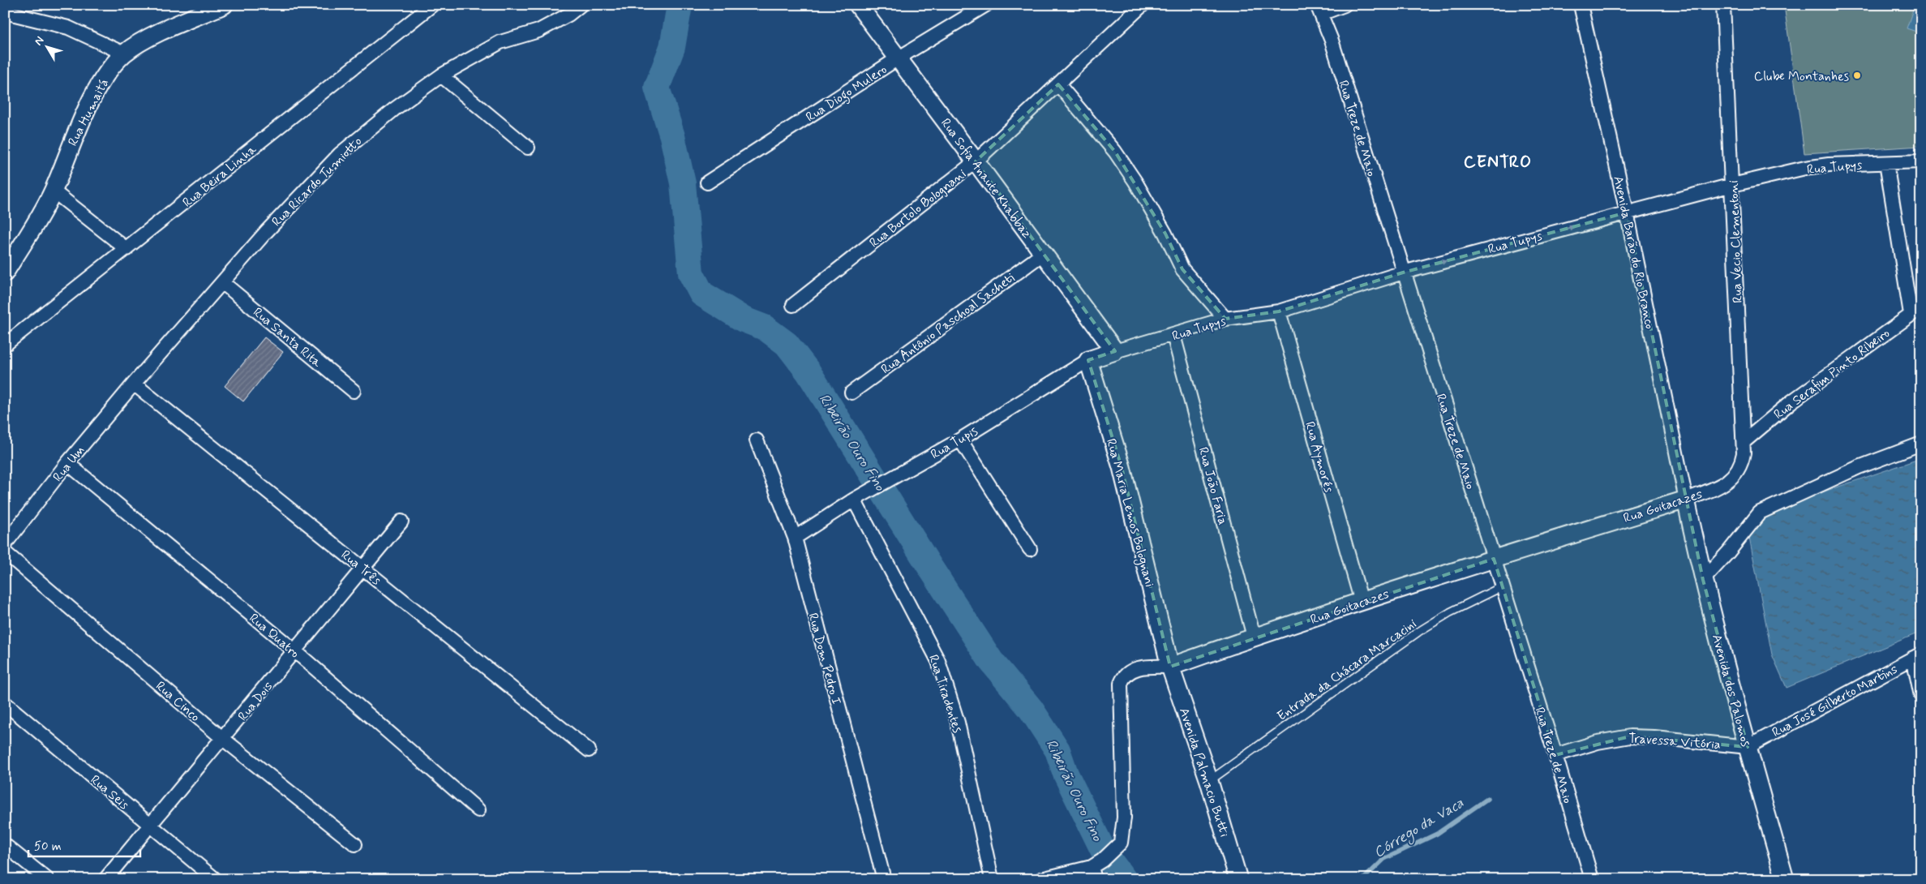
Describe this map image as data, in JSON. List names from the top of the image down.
{
  "streets": {
    "street": [
      "Rua Diogo Mulero",
      "Rua Humaitá",
      "Rua Treze de Maio",
      "Rua Tupys",
      "Rua Beira Linha",
      "Rua Sofia Anaute Khabbaz",
      "Rua Ricardo Tumiotto",
      "Rua Bortolo Bolognani",
      "Rua Vecio Clementoni",
      "Avenida Barão do Rio Branco",
      "Rua Antônio Paschoal Sacheti",
      "Rua Santa Rita",
      "Rua Serafim Pinto Ribeiro",
      "Rua Tupis",
      "Rua Aymorés",
      "Rua Um",
      "Rua João Faria",
      "Rua Goitacazes",
      "Rua Maria Lemos Bolognani",
      "Rua Três",
      "Rua Quatro",
      "Rua Dom Pedro I",
      "Avenida dos Palomos",
      "Rua Tiradentes",
      "Rua José Gilberto Martins",
      "Rua Cinco",
      "Rua Dois",
      "Travessa Vitória",
      "Avenida Palmacio Butti",
      "Rua Seis"
    ],
    "lane": ["Entrada da Chácara Marcacini"]
  },
  "crossings": [
    ["Rua Diogo Mulero", "Rua Sofia Anaute Khabbaz"],
    ["Rua Treze de Maio", "Rua Tupys"],
    ["Rua Treze de Maio", "Rua Goitacazes"],
    ["Rua Treze de Maio", "Entrada da Chácara Marcacini"],
    ["Rua Treze de Maio", "Travessa Vitória"],
    ["Rua Tupys", "Rua Sofia Anaute Khabbaz"],
    ["Rua Tupys", "Rua Vecio Clementoni"],
    ["Rua Tupys", "Avenida Barão do Rio Branco"],
    ["Rua Tupys", "Rua Tupis"],
    ["Rua Tupys", "Rua Aymorés"],
    ["Rua Tupys", "Rua João Faria"],
    ["Rua Sofia Anaute Khabbaz", "Rua Bortolo Bolognani"],
    ["Rua Sofia Anaute Khabbaz", "Rua Antônio Paschoal Sacheti"],
    ["Rua Sofia Anaute Khabbaz", "Rua Tupis"],
    ["Rua Ricardo Tumiotto", "Rua Santa Rita"],
    ["Rua Ricardo Tumiotto", "Rua Um"],
    ["Rua Ricardo Tumiotto", "Rua Três"],
    ["Rua Vecio Clementoni", "Rua Serafim Pinto Ribeiro"],
    ["Rua Vecio Clementoni", "Rua Goitacazes"],
    ["Avenida Barão do Rio Branco", "Rua Goitacazes"],
    ["Avenida Barão do Rio Branco", "Avenida dos Palomos"],
    ["Rua Tupis", "Rua Maria Lemos Bolognani"],
    ["Rua Tupis", "Rua Dom Pedro I"],
    ["Rua Tupis", "Rua Tiradentes"],
    ["Rua Aymorés", "Rua Goitacazes"],
    ["Rua Um", "Rua Três"],
    ["Rua Um", "Rua Quatro"],
    ["Rua João Faria", "Rua Goitacazes"],
    ["Rua Goitacazes", "Rua Maria Lemos Bolognani"],
    ["Rua Goitacazes", "Avenida dos Palomos"],
    ["Rua Goitacazes", "Avenida Palmacio Butti"],
    ["Rua Maria Lemos Bolognani", "Avenida Palmacio Butti"],
    ["Rua Três", "Rua Dois"],
    ["Rua Quatro", "Rua Dois"],
    ["Entrada da Chácara Marcacini", "Avenida Palmacio Butti"],
    ["Avenida dos Palomos", "Rua José Gilberto Martins"],
    ["Avenida dos Palomos", "Travessa Vitória"],
    ["Rua José Gilberto Martins", "Travessa Vitória"],
    ["Rua Cinco", "Rua Dois"],
    ["Rua Dois", "Rua Seis"]
  ],
  "districts": ["CENTRO"],
  "water": ["Ribeirão Ouro Fino", "Córrego da Vaca"],
  "places": ["Clube Montanhes"],
  "scale_bar": "50 m",
  "north": "top left"
}
